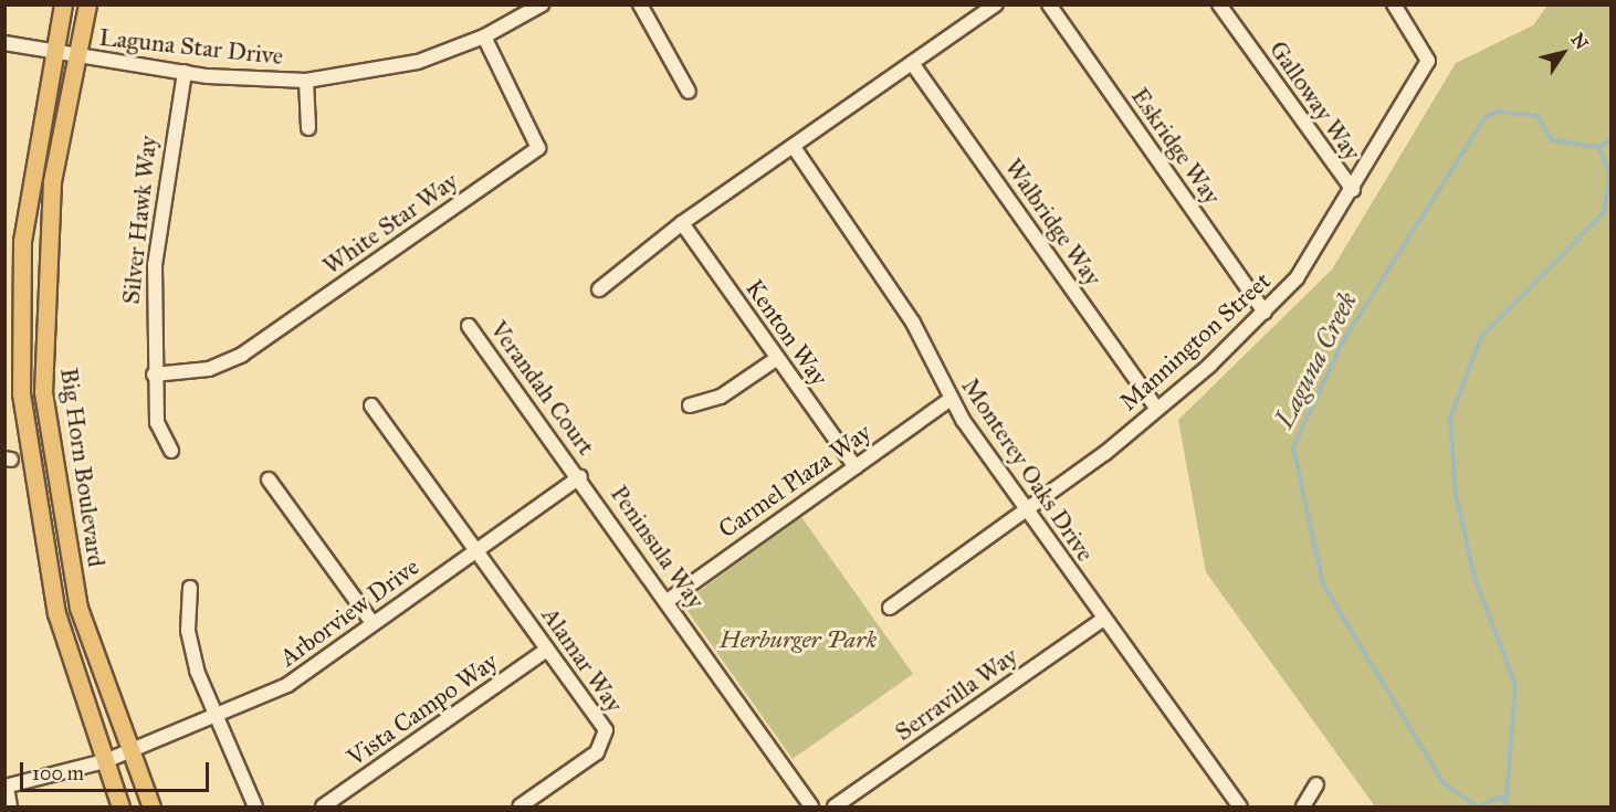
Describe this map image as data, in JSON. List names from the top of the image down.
{
  "streets": {
    "main road": ["Big Horn Boulevard"],
    "street": [
      "Laguna Star Drive",
      "Galloway Way",
      "Eskridge Way",
      "Silver Hawk Way",
      "Walbridge Way",
      "White Star Way",
      "Kenton Way",
      "Mannington Street",
      "Verandah Court",
      "Monterey Oaks Drive",
      "Carmel Plaza Way",
      "Peninsula Way",
      "Arborview Drive",
      "Alamar Way",
      "Serravilla Way",
      "Vista Campo Way"
    ]
  },
  "crossings": [
    ["Laguna Star Drive", "Silver Hawk Way"],
    ["Laguna Star Drive", "White Star Way"],
    ["Laguna Star Drive", "Big Horn Boulevard"],
    ["Galloway Way", "Mannington Street"],
    ["Eskridge Way", "Mannington Street"],
    ["Silver Hawk Way", "White Star Way"],
    ["Walbridge Way", "Mannington Street"],
    ["Kenton Way", "Carmel Plaza Way"],
    ["Mannington Street", "Monterey Oaks Drive"],
    ["Verandah Court", "Peninsula Way"],
    ["Verandah Court", "Arborview Drive"],
    ["Big Horn Boulevard", "Arborview Drive"],
    ["Monterey Oaks Drive", "Carmel Plaza Way"],
    ["Monterey Oaks Drive", "Serravilla Way"],
    ["Carmel Plaza Way", "Peninsula Way"],
    ["Peninsula Way", "Arborview Drive"],
    ["Arborview Drive", "Alamar Way"],
    ["Alamar Way", "Vista Campo Way"]
  ],
  "water": ["Laguna Creek"],
  "parks": ["Herburger Park"],
  "scale_bar": "100 m",
  "north": "top right"
}
